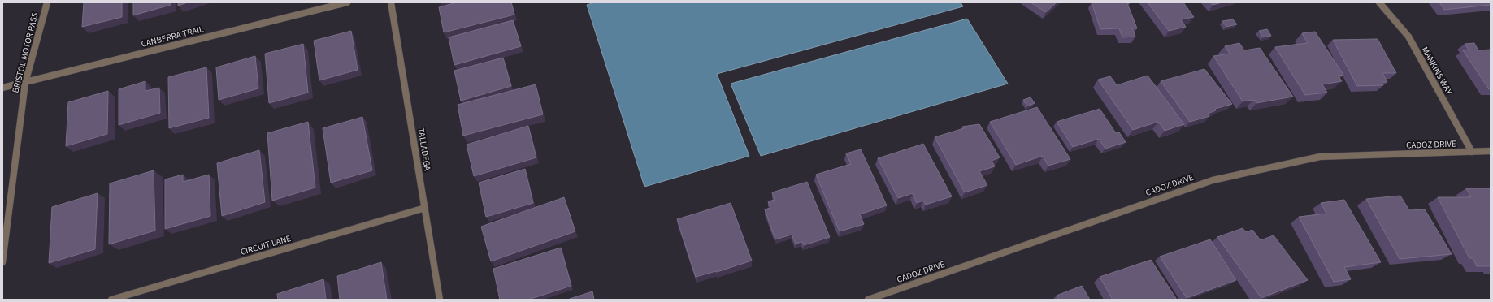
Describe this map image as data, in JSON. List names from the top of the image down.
{
  "streets": {
    "street": [
      "CANBERRA TRAIL",
      "BRISTOL MOTOR PASS",
      "MANKINS WAY",
      "CADOZ DRIVE",
      "TALLADEGA",
      "CIRCUIT LANE"
    ]
  },
  "crossings": [
    ["CANBERRA TRAIL", "BRISTOL MOTOR PASS"],
    ["MANKINS WAY", "CADOZ DRIVE"],
    ["TALLADEGA", "CIRCUIT LANE"]
  ]
}
